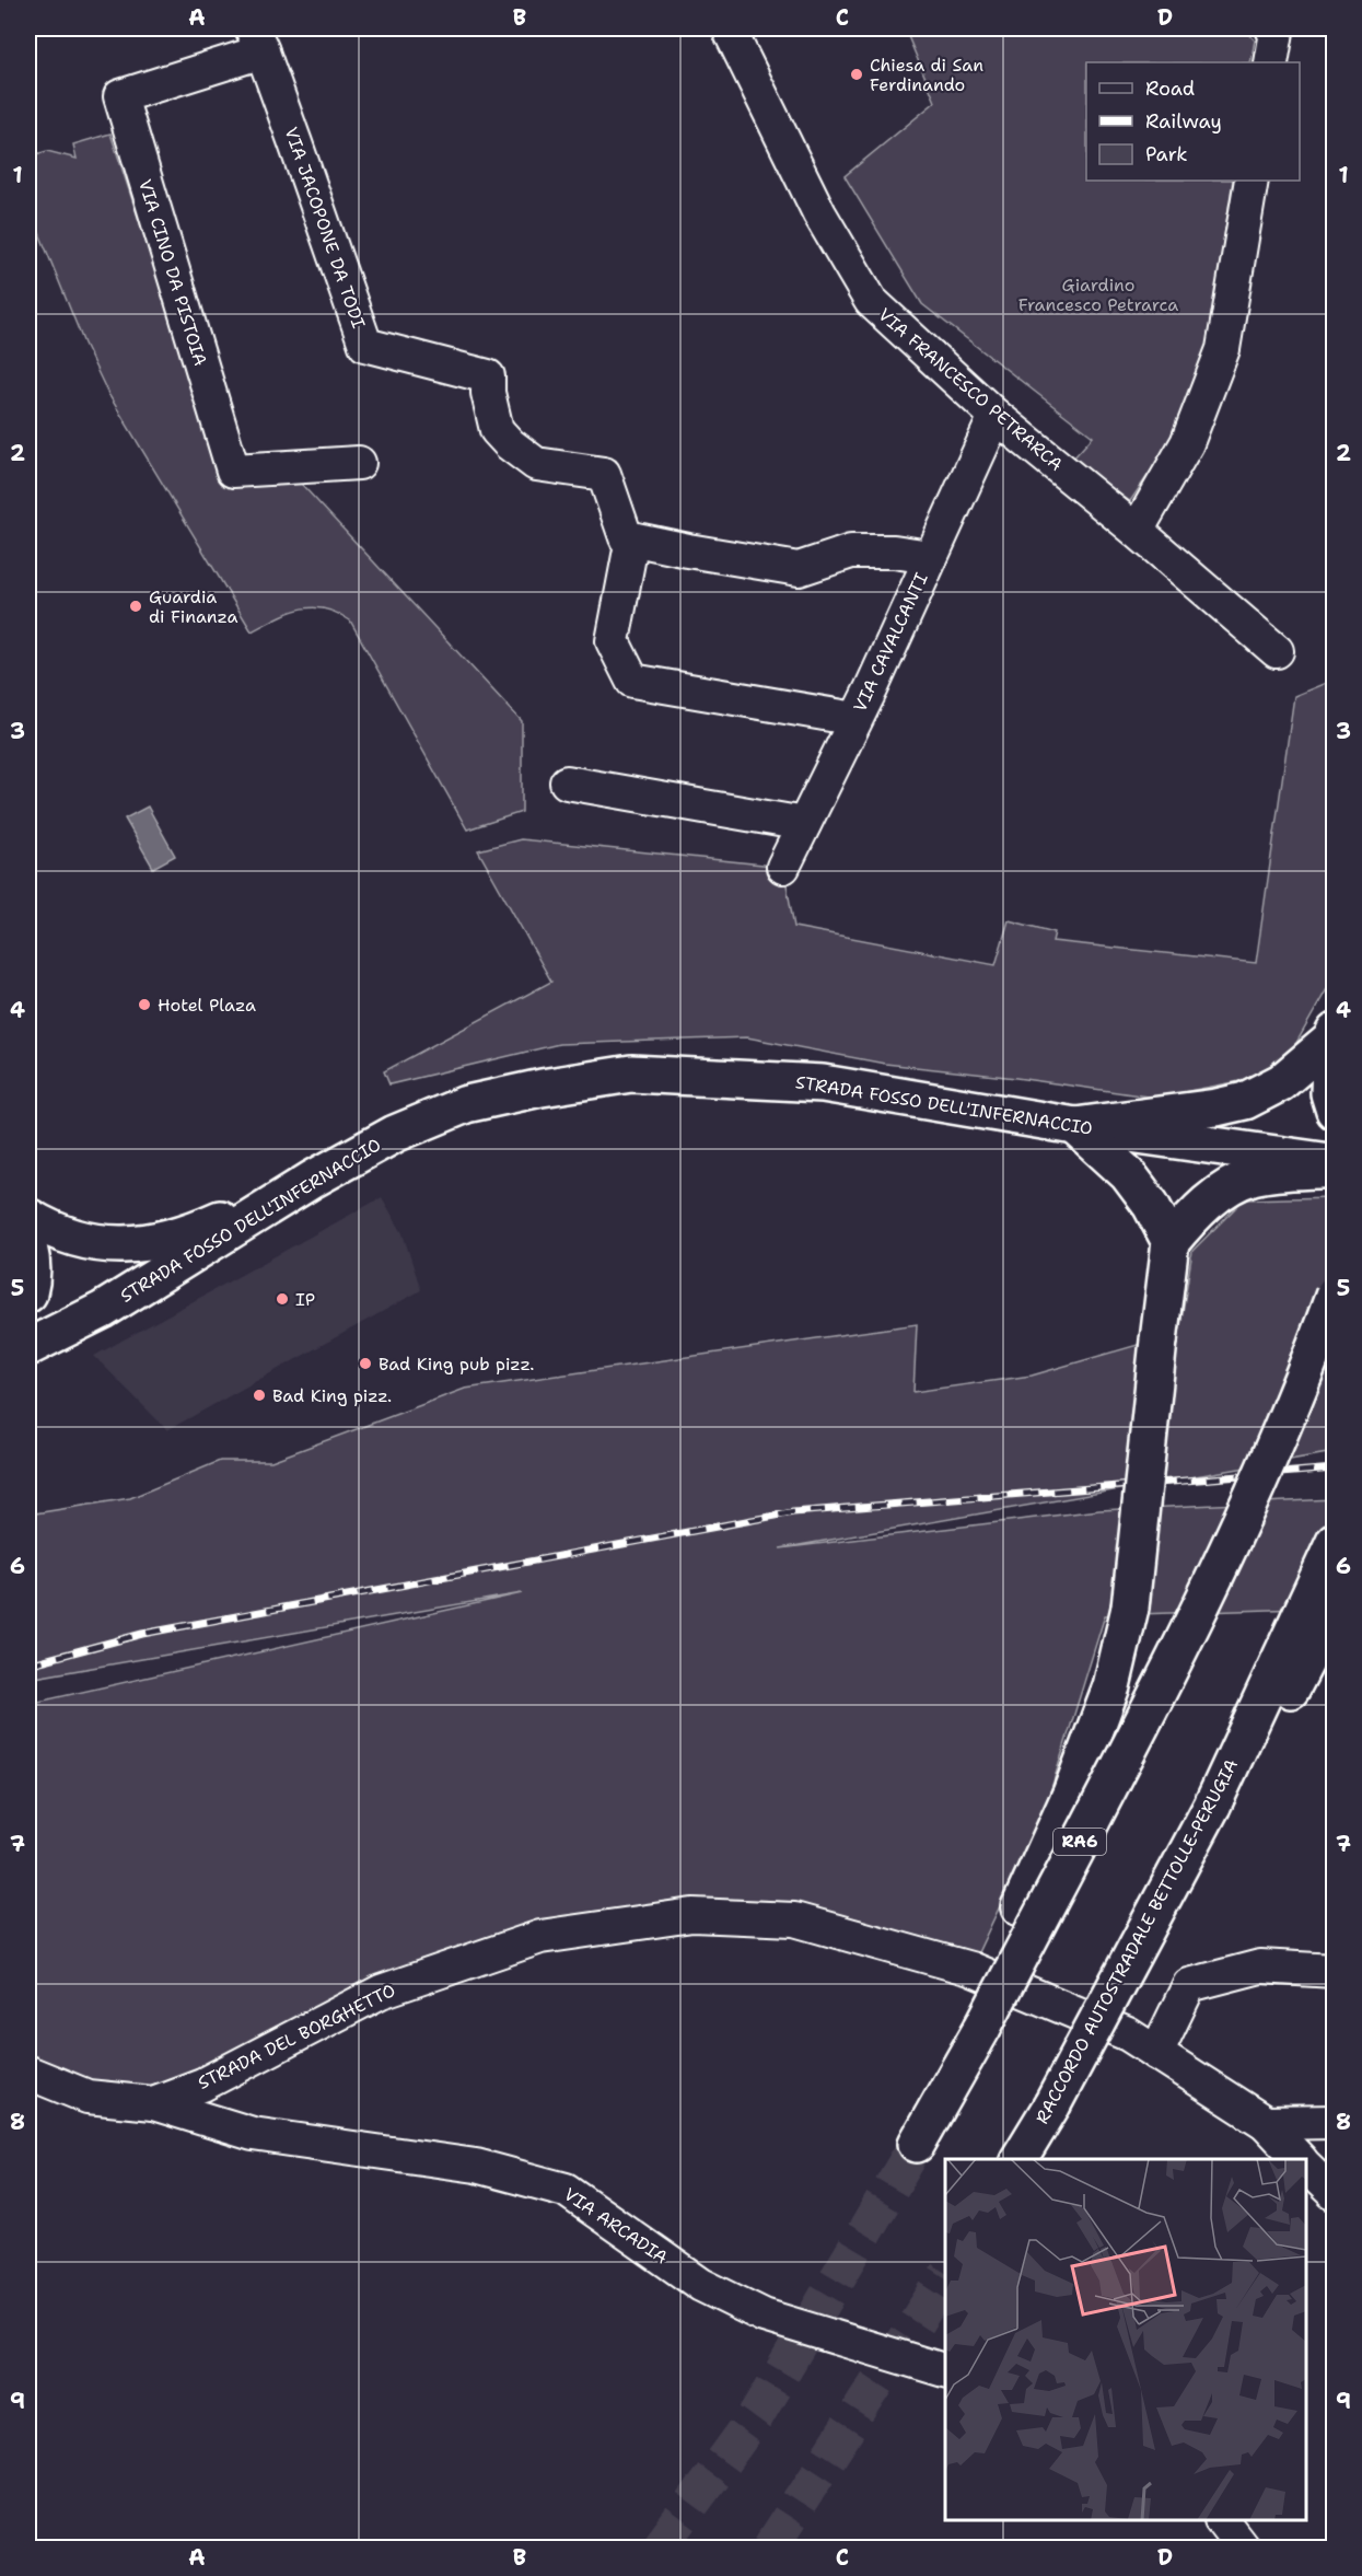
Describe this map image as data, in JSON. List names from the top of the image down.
{
  "streets": {
    "main road": ["STRADA FOSSO DELL'INFERNACCIO", "RA6", "RACCORDO AUTOSTRADALE BETTOLLE-PERUGIA"],
    "street": [
      "VIA JACOPONE DA TODI",
      "VIA CINO DA PISTOIA",
      "VIA FRANCESCO PETRARCA",
      "VIA CAVALCANTI",
      "STRADA DEL BORGHETTO",
      "VIA ARCADIA"
    ]
  },
  "crossings": [
    ["VIA JACOPONE DA TODI", "VIA CINO DA PISTOIA"],
    ["VIA FRANCESCO PETRARCA", "VIA CAVALCANTI"],
    ["STRADA DEL BORGHETTO", "VIA ARCADIA"]
  ],
  "parks": ["Giardino Francesco Petrarca"],
  "places": [
    "Chiesa di San Ferdinando",
    "Guardia di Finanza",
    "Hotel Plaza",
    "IP",
    "Bad King pub pizz.",
    "Bad King pizz."
  ],
  "legend": ["Road", "Railway", "Park"],
  "grid": {
    "columns": [
      "A",
      "B",
      "C",
      "D"
    ],
    "rows": [
      "1",
      "2",
      "3",
      "4",
      "5",
      "6",
      "7",
      "8",
      "9"
    ]
  }
}
